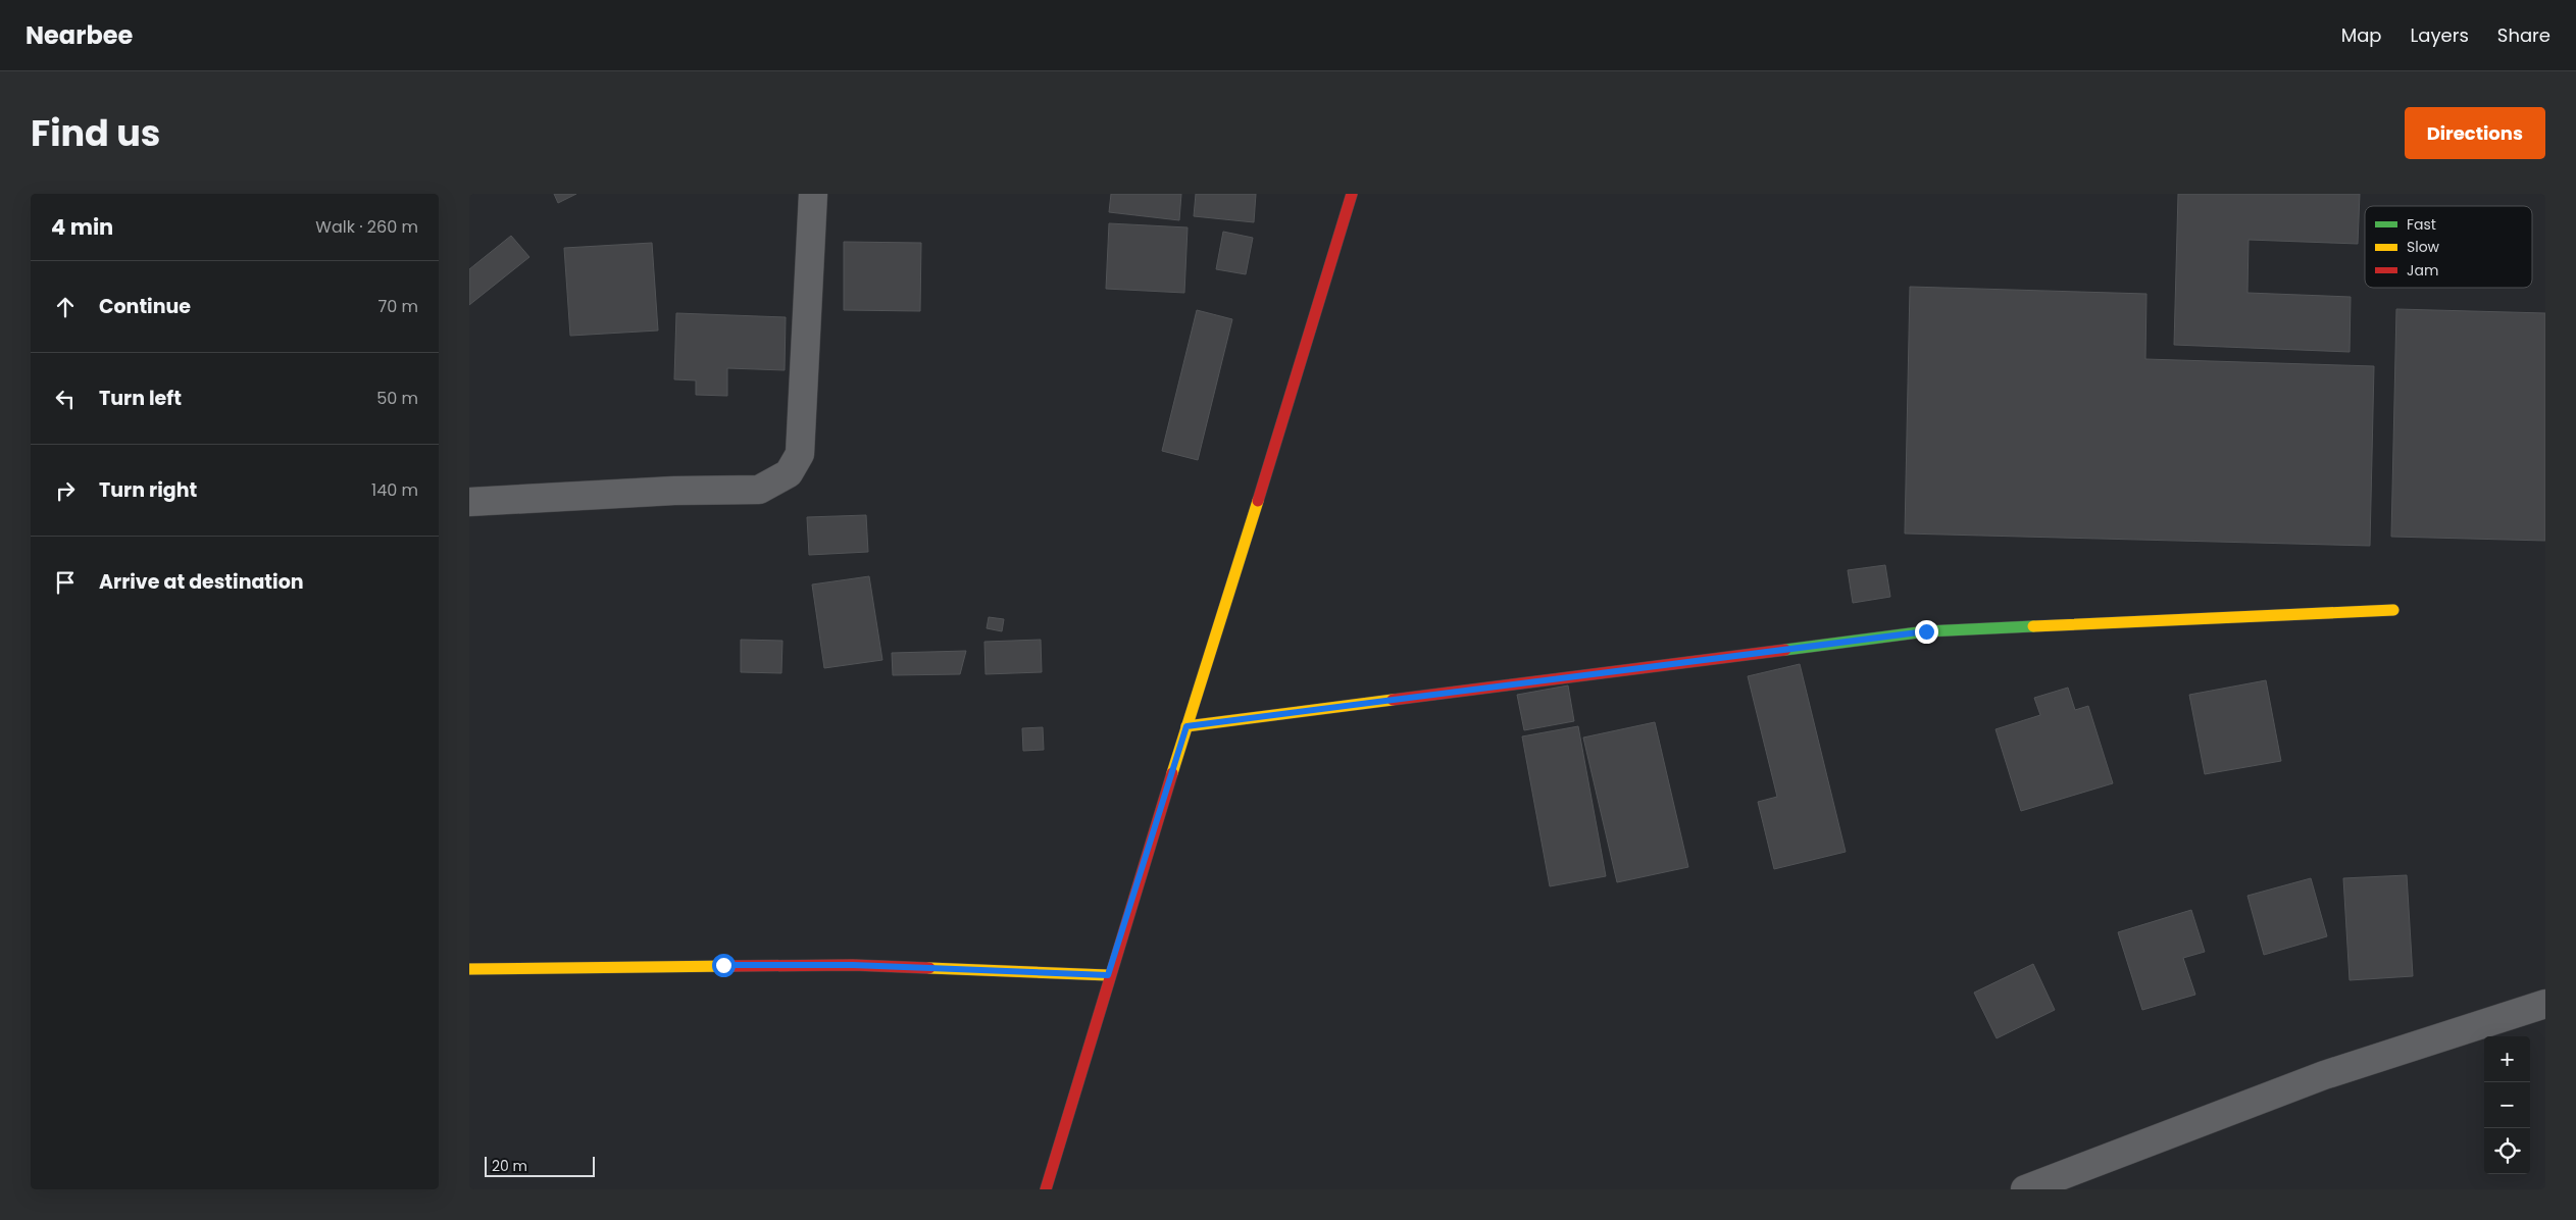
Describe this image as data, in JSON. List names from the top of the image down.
{
  "legend": ["Fast", "Slow", "Jam"],
  "scale_bar": "20 m",
  "page": {
    "header": "Nearbee",
    "nav": ["Map", "Layers", "Share"],
    "title": "Find us",
    "buttons": "Directions",
    "heading": ["4 min", "Walk · 260 m"],
    "list": [
      ["Continue", "70 m"],
      ["Turn left", "50 m"],
      ["Turn right", "140 m"],
      "Arrive at destination"
    ],
    "map_buttons": ["+", "−"],
    "scale": "20 m"
  }
}
